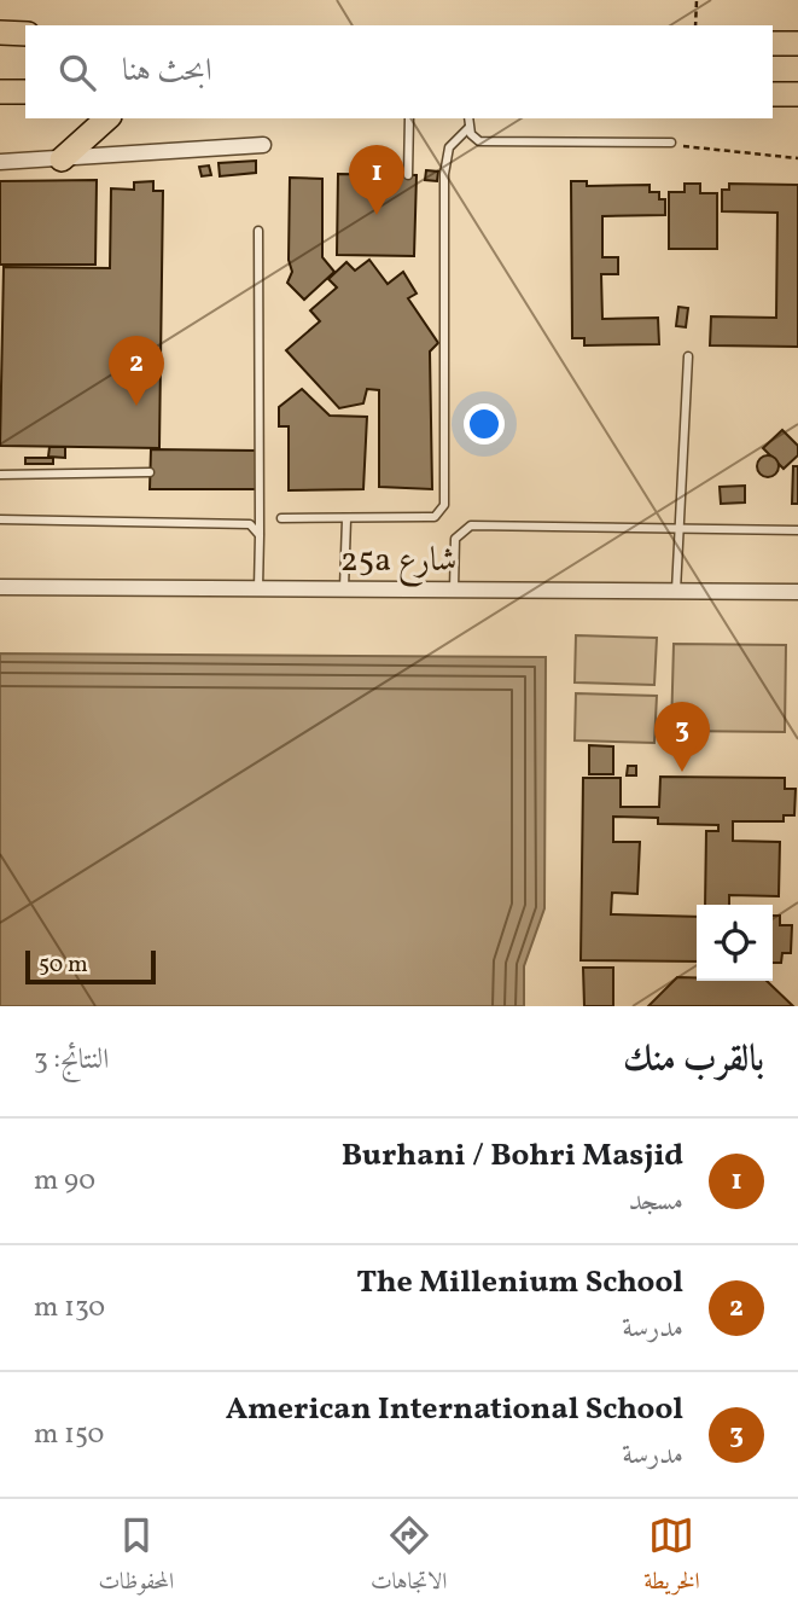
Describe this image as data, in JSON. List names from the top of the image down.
{
  "streets": {
    "street": ["25a شارع"]
  },
  "scale_bar": "50 m",
  "page": {
    "search": "ابحث هنا",
    "pins": ["1", "2", "3"],
    "scale": "50 m",
    "heading": ["بالقرب منك", "النتائج: 3"],
    "list": [
      {
        "mark": "1",
        "name": "Burhani / Bohri Masjid",
        "note": "مسجد",
        "value": "90 m"
      },
      {
        "mark": "2",
        "name": "The Millenium School",
        "note": "مدرسة",
        "value": "130 m"
      },
      {
        "mark": "3",
        "name": "American International School",
        "note": "مدرسة",
        "value": "150 m"
      }
    ],
    "nav": ["الخريطة", "الاتجاهات", "المحفوظات"]
  }
}
